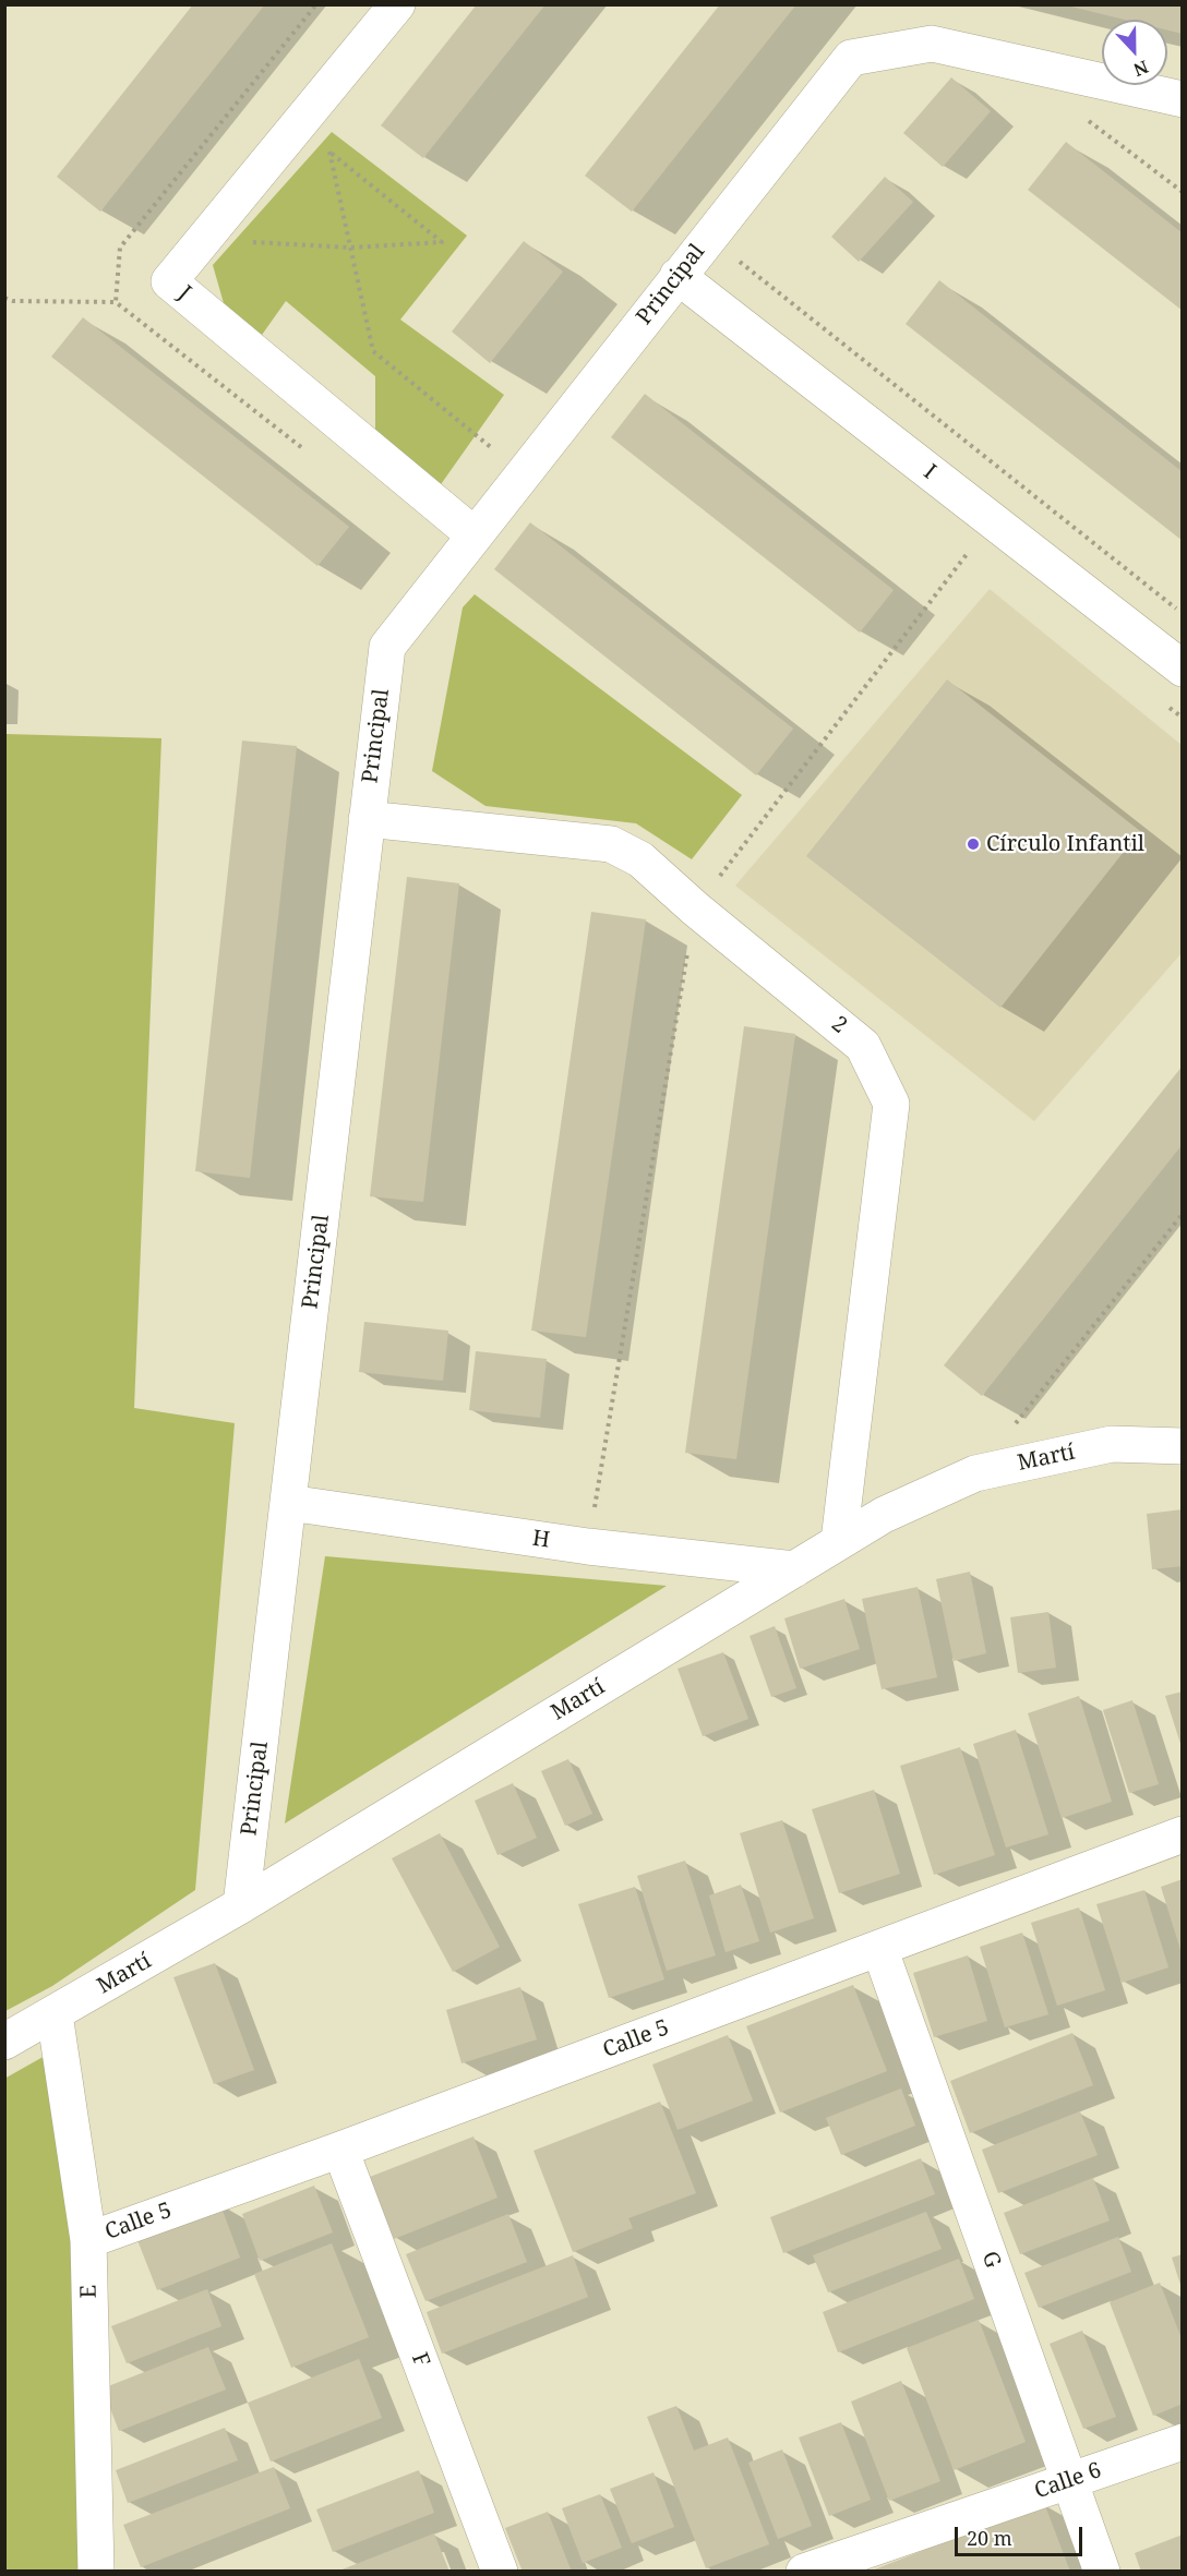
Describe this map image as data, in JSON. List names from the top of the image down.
{
  "streets": {
    "street": [
      "Principal",
      "J",
      "I",
      "2",
      "Martí",
      "H",
      "Calle 5",
      "G",
      "E",
      "F",
      "Calle 6"
    ]
  },
  "crossings": [
    ["Principal", "J"],
    ["Principal", "I"],
    ["Principal", "2"],
    ["Principal", "Martí"],
    ["Principal", "H"],
    ["2", "Martí"],
    ["Martí", "H"],
    ["Martí", "E"],
    ["Calle 5", "G"],
    ["Calle 5", "E"],
    ["Calle 5", "F"],
    ["G", "Calle 6"]
  ],
  "places": ["Círculo Infantil"],
  "scale_bar": "20 m",
  "north": "bottom"
}
